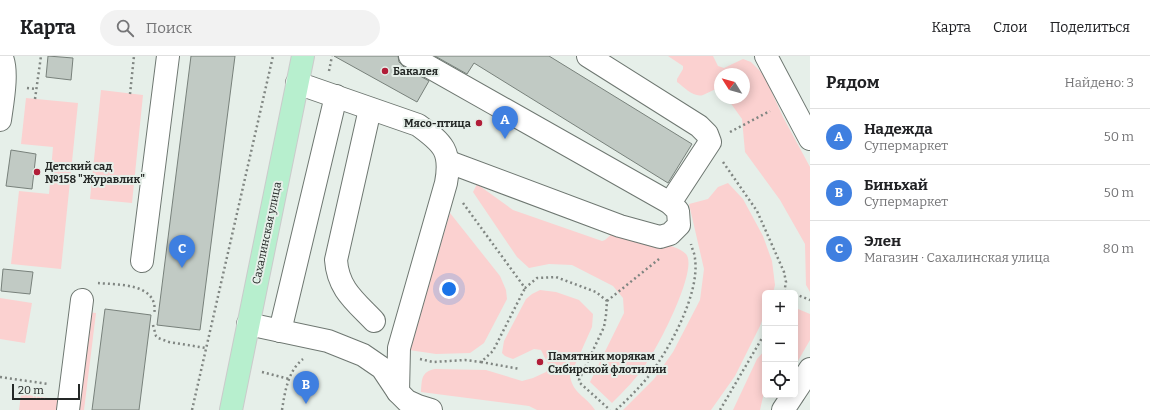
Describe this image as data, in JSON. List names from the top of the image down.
{
  "streets": {
    "main road": ["Сахалинская улица"]
  },
  "places": [
    "Бакалея",
    "Мясо-птица",
    "Детский сад №158 \"Журавлик\"",
    "Памятник морякам Сибирской флотилии"
  ],
  "scale_bar": "20 m",
  "north": "top left",
  "page": {
    "header": "Карта",
    "search": "Поиск",
    "nav": ["Карта", "Слои", "Поделиться"],
    "heading": ["Рядом", "Найдено: 3"],
    "pins": ["A", "C", "B"],
    "list": [
      {
        "mark": "A",
        "name": "Надежда",
        "note": "Супермаркет",
        "value": "50 m"
      },
      {
        "mark": "B",
        "name": "Биньхай",
        "note": "Супермаркет",
        "value": "50 m"
      },
      {
        "mark": "C",
        "name": "Элен",
        "note": "Магазин · Сахалинская улица",
        "value": "80 m"
      }
    ],
    "map_buttons": ["+", "−"],
    "scale": "20 m"
  }
}
